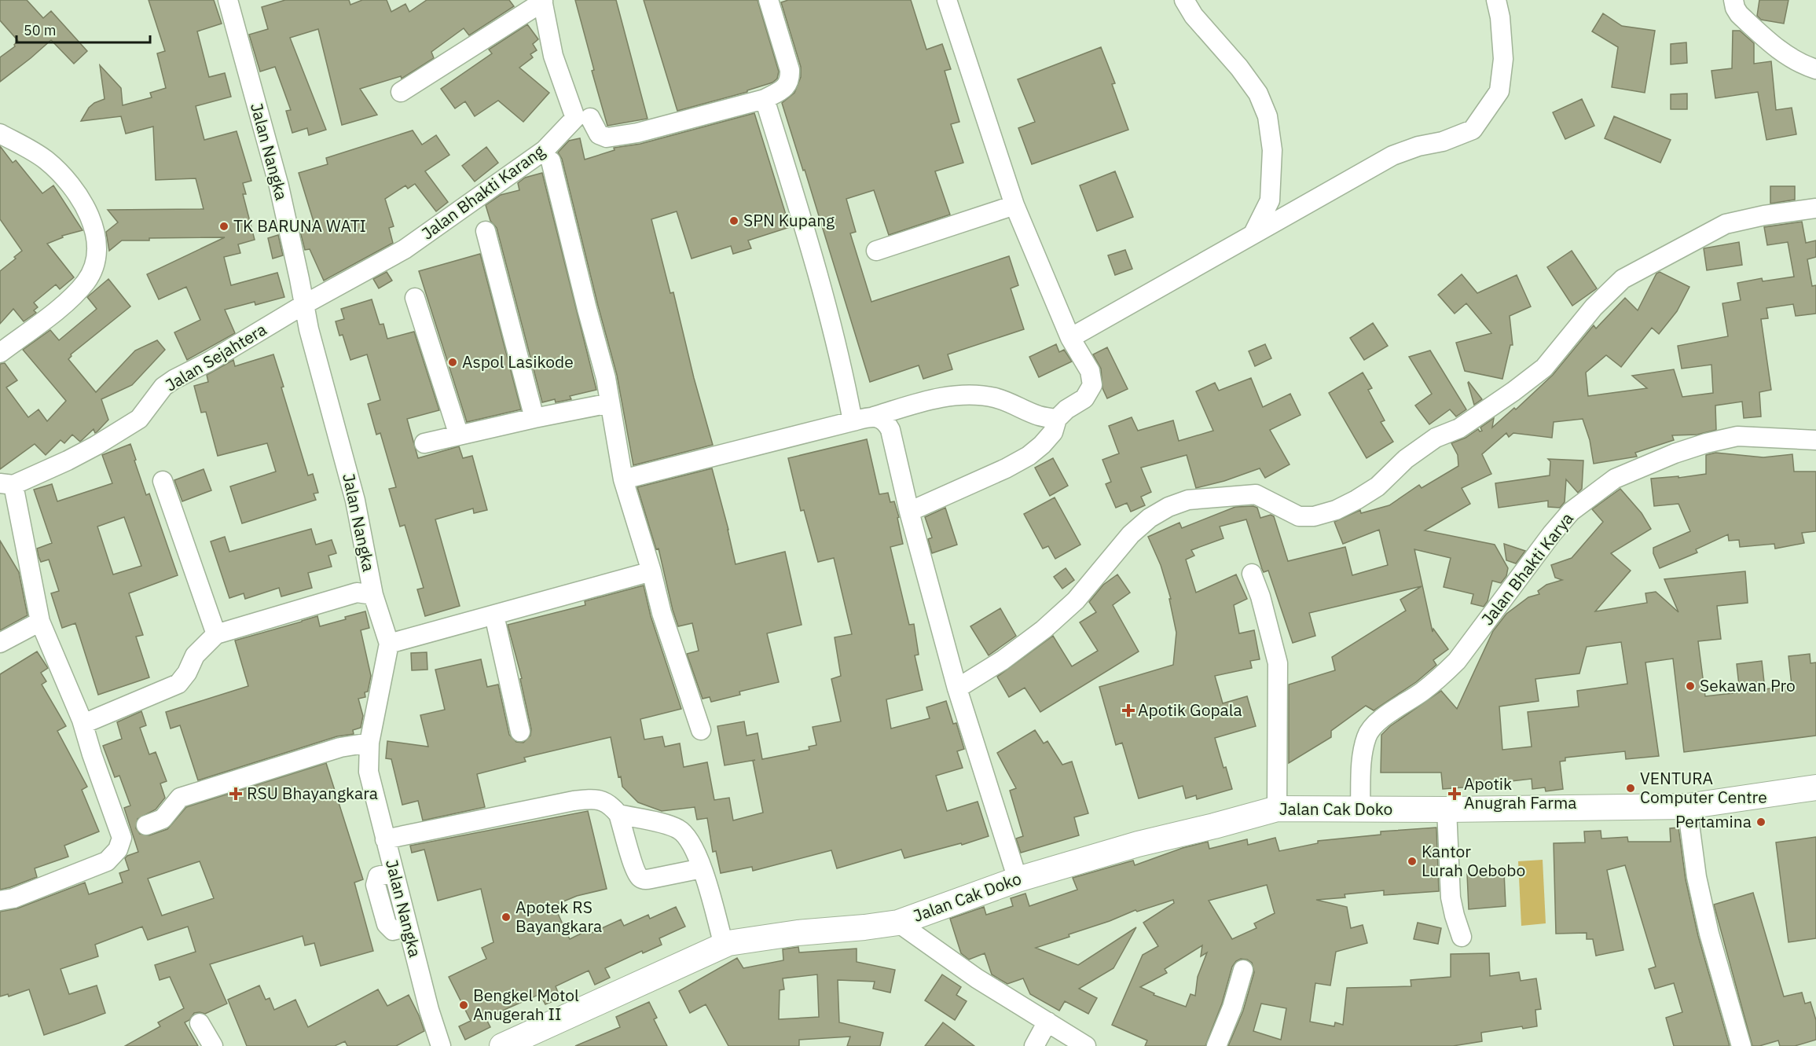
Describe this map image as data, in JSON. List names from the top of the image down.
{
  "streets": {
    "main road": ["Jalan Cak Doko"],
    "street": [
      "Jalan Nangka",
      "Jalan Bhakti Karang",
      "Jalan Sejahtera",
      "Jalan Bhakti Karya"
    ]
  },
  "crossings": [
    ["Jalan Nangka", "Jalan Bhakti Karang"],
    ["Jalan Nangka", "Jalan Sejahtera"],
    ["Jalan Bhakti Karang", "Jalan Sejahtera"],
    ["Jalan Bhakti Karya", "Jalan Cak Doko"]
  ],
  "places": {
    "other": [
      "SPN Kupang",
      "TK BARUNA WATI",
      "Aspol Lasikode",
      "Sekawan Pro",
      "VENTURA Computer Centre",
      "Pertamina",
      "Kantor Lurah Oebobo",
      "Apotek RS Bayangkara",
      "Bengkel Motol Anugerah II"
    ],
    "health": ["Apotik Gopala", "RSU Bhayangkara", "Apotik Anugrah Farma"]
  },
  "scale_bar": "50 m"
}
